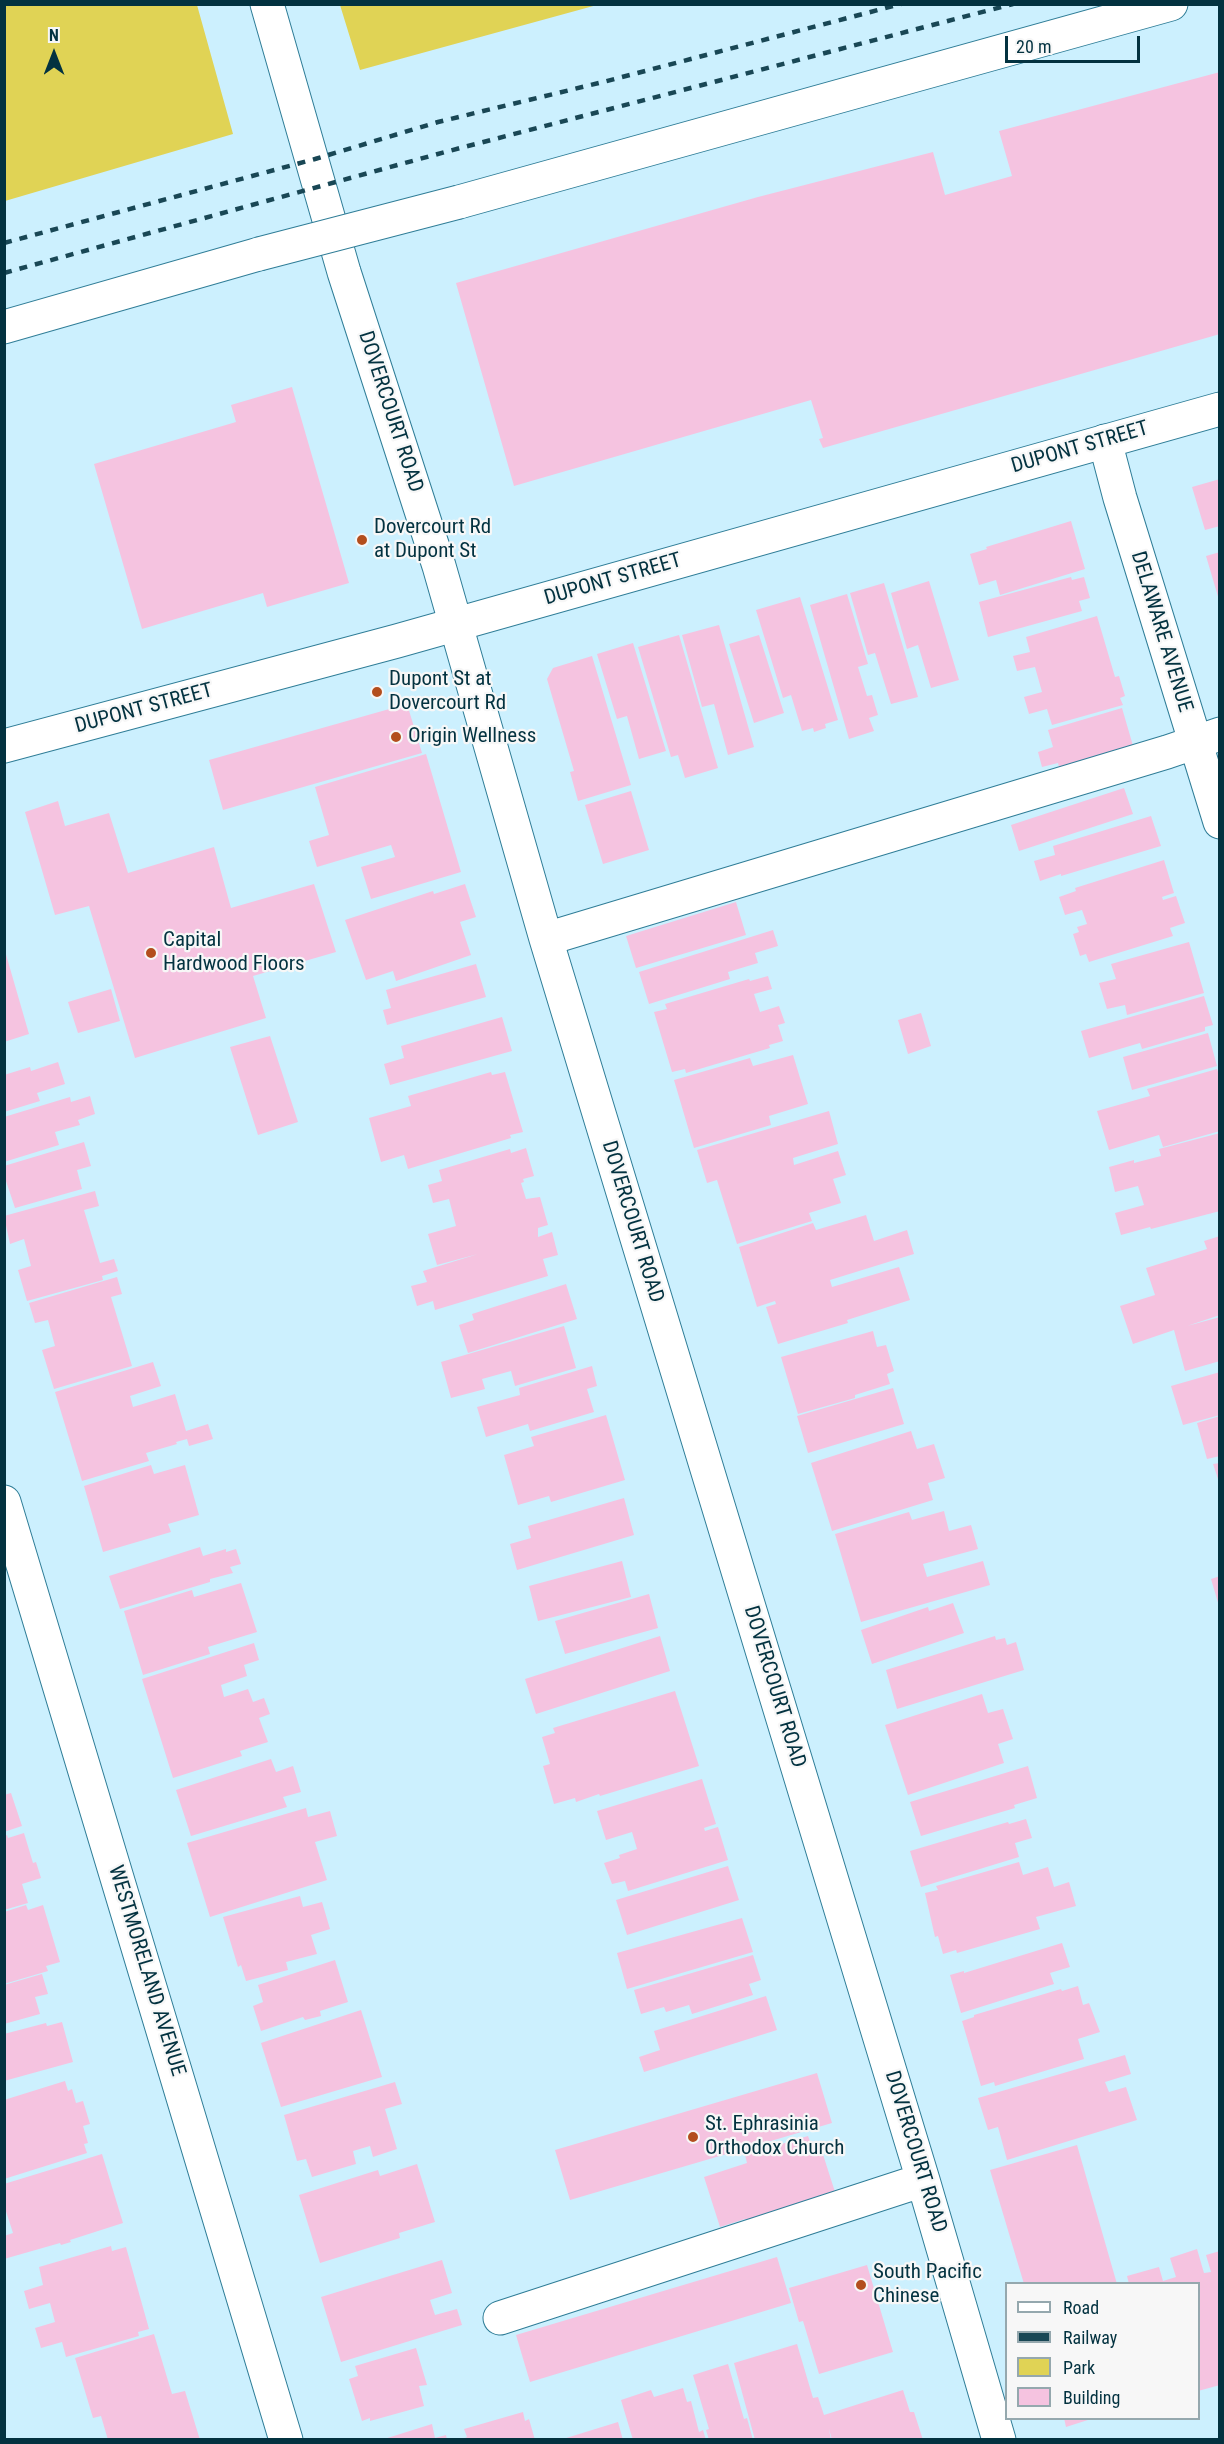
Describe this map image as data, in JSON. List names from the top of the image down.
{
  "streets": {
    "street": [
      "DOVERCOURT ROAD",
      "DUPONT STREET",
      "DELAWARE AVENUE",
      "WESTMORELAND AVENUE"
    ]
  },
  "crossings": [
    ["DOVERCOURT ROAD", "DUPONT STREET"],
    ["DUPONT STREET", "DELAWARE AVENUE"]
  ],
  "places": [
    "Dovercourt Rd at Dupont St",
    "Dupont St at Dovercourt Rd",
    "Origin Wellness",
    "Capital Hardwood Floors",
    "St. Ephrasinia Orthodox Church",
    "South Pacific Chinese"
  ],
  "legend": [
    "Road",
    "Railway",
    "Park",
    "Building"
  ],
  "scale_bar": "20 m",
  "north": "top"
}
